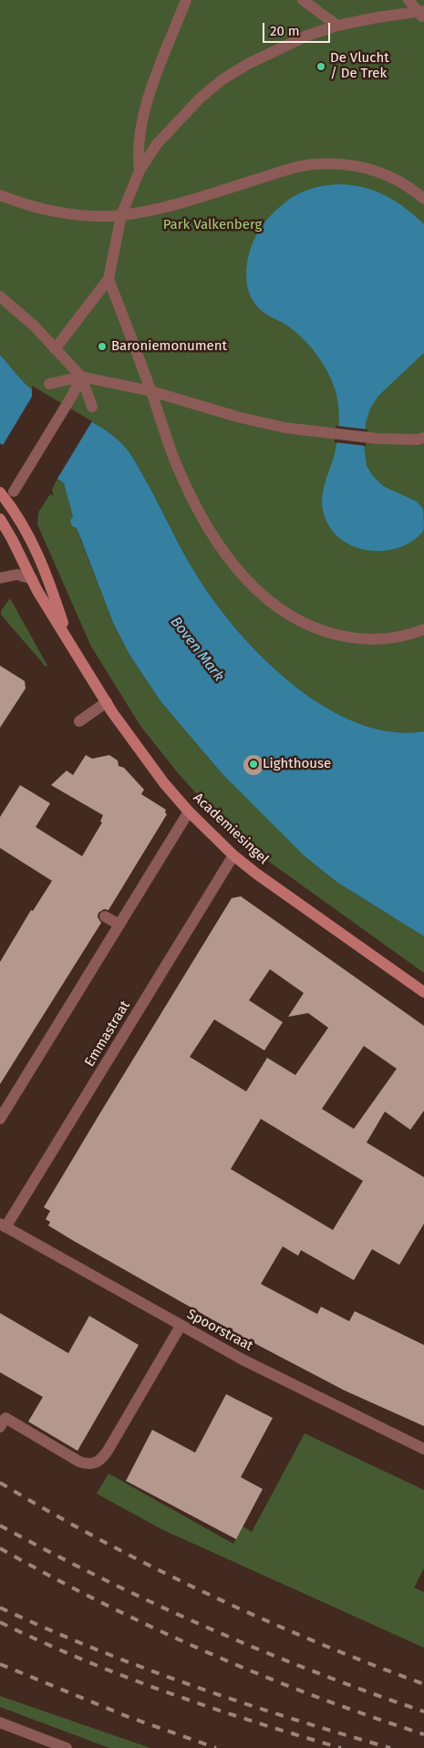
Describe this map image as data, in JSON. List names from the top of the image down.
{
  "streets": {
    "street": ["Academiesingel", "Emmastraat", "Spoorstraat"]
  },
  "crossings": [
    ["Academiesingel", "Emmastraat"],
    ["Emmastraat", "Spoorstraat"]
  ],
  "water": ["Boven Mark"],
  "parks": ["Park Valkenberg"],
  "places": ["De Vlucht / De Trek", "Baroniemonument", "Lighthouse"],
  "scale_bar": "20 m"
}
